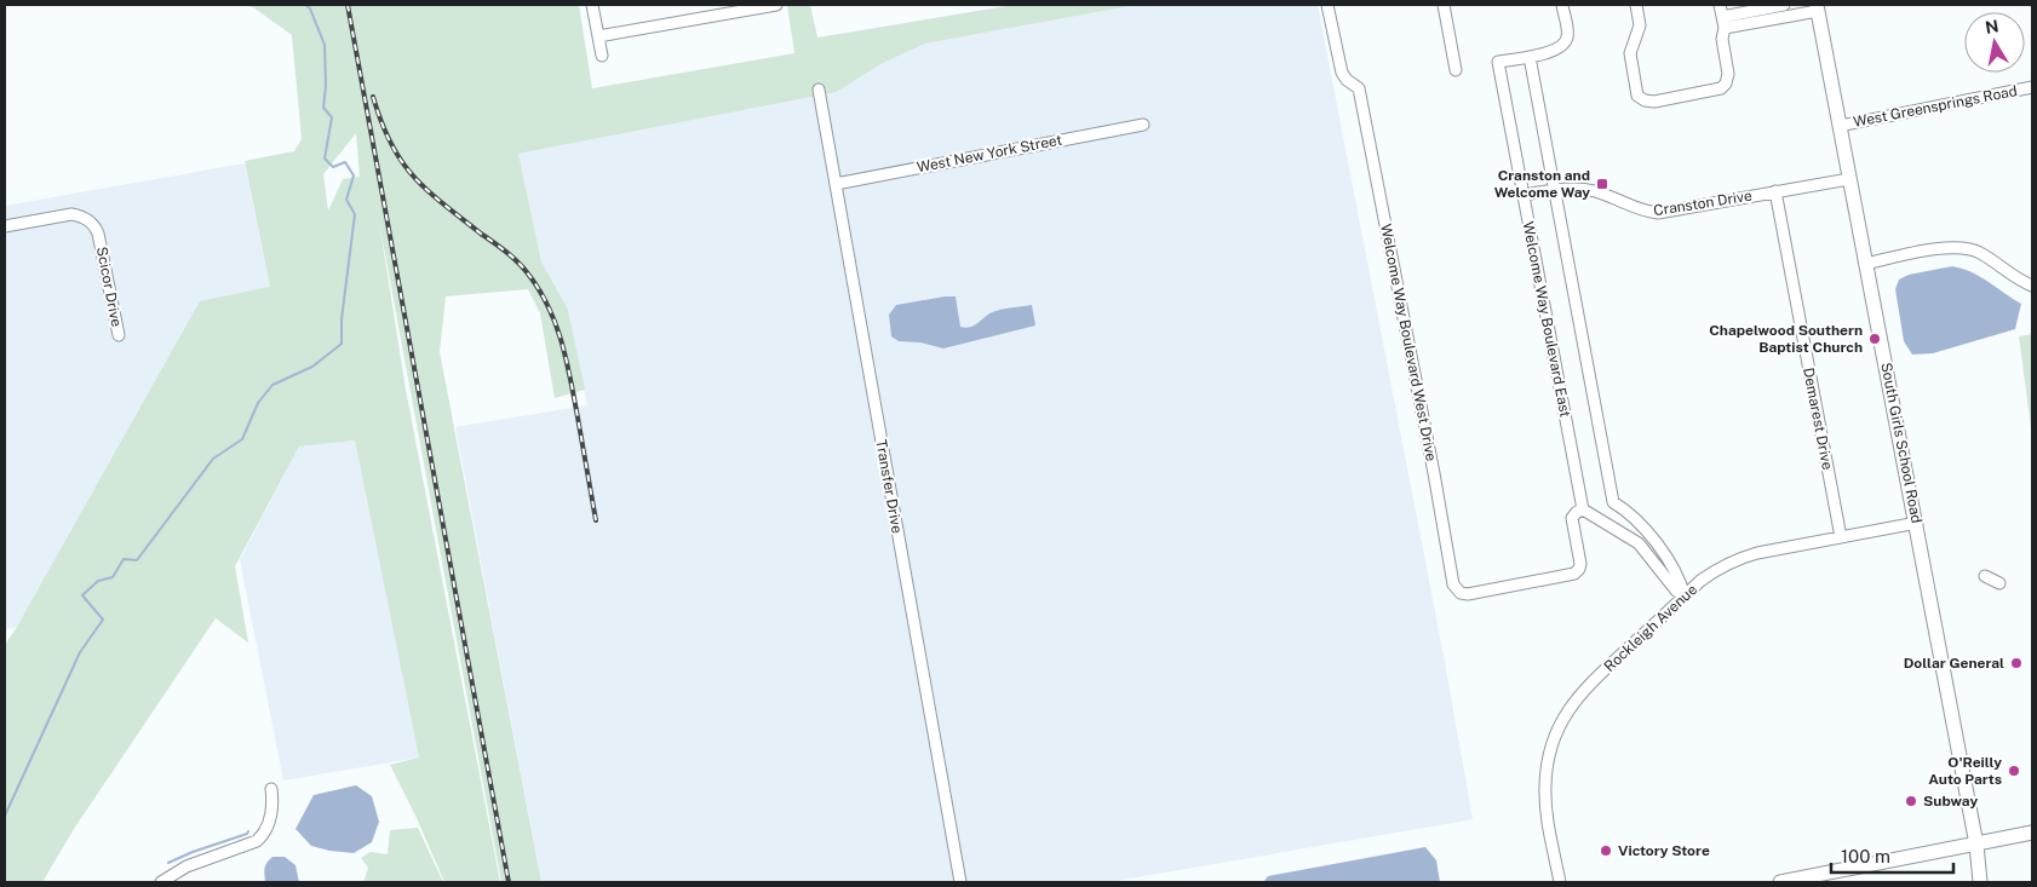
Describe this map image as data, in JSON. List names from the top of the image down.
{
  "streets": {
    "main road": ["South Girls School Road"],
    "street": [
      "West Greensprings Road",
      "West New York Street",
      "Cranston Drive",
      "Scicor Drive",
      "Welcome Way Boulevard East",
      "Welcome Way Boulevard West Drive",
      "Demarest Drive",
      "Transfer Drive",
      "Rockleigh Avenue"
    ]
  },
  "crossings": [
    ["West Greensprings Road", "South Girls School Road"],
    ["West New York Street", "Transfer Drive"],
    ["Cranston Drive", "Welcome Way Boulevard East"],
    ["Cranston Drive", "Demarest Drive"],
    ["Cranston Drive", "South Girls School Road"],
    ["Welcome Way Boulevard East", "Welcome Way Boulevard West Drive"],
    ["Demarest Drive", "Rockleigh Avenue"],
    ["South Girls School Road", "Rockleigh Avenue"]
  ],
  "places": {
    "transit": ["Cranston and Welcome Way"],
    "other": [
      "Chapelwood Southern Baptist Church",
      "Dollar General",
      "O'Reilly Auto Parts",
      "Subway",
      "Victory Store"
    ]
  },
  "scale_bar": "100 m",
  "north": "top"
}
